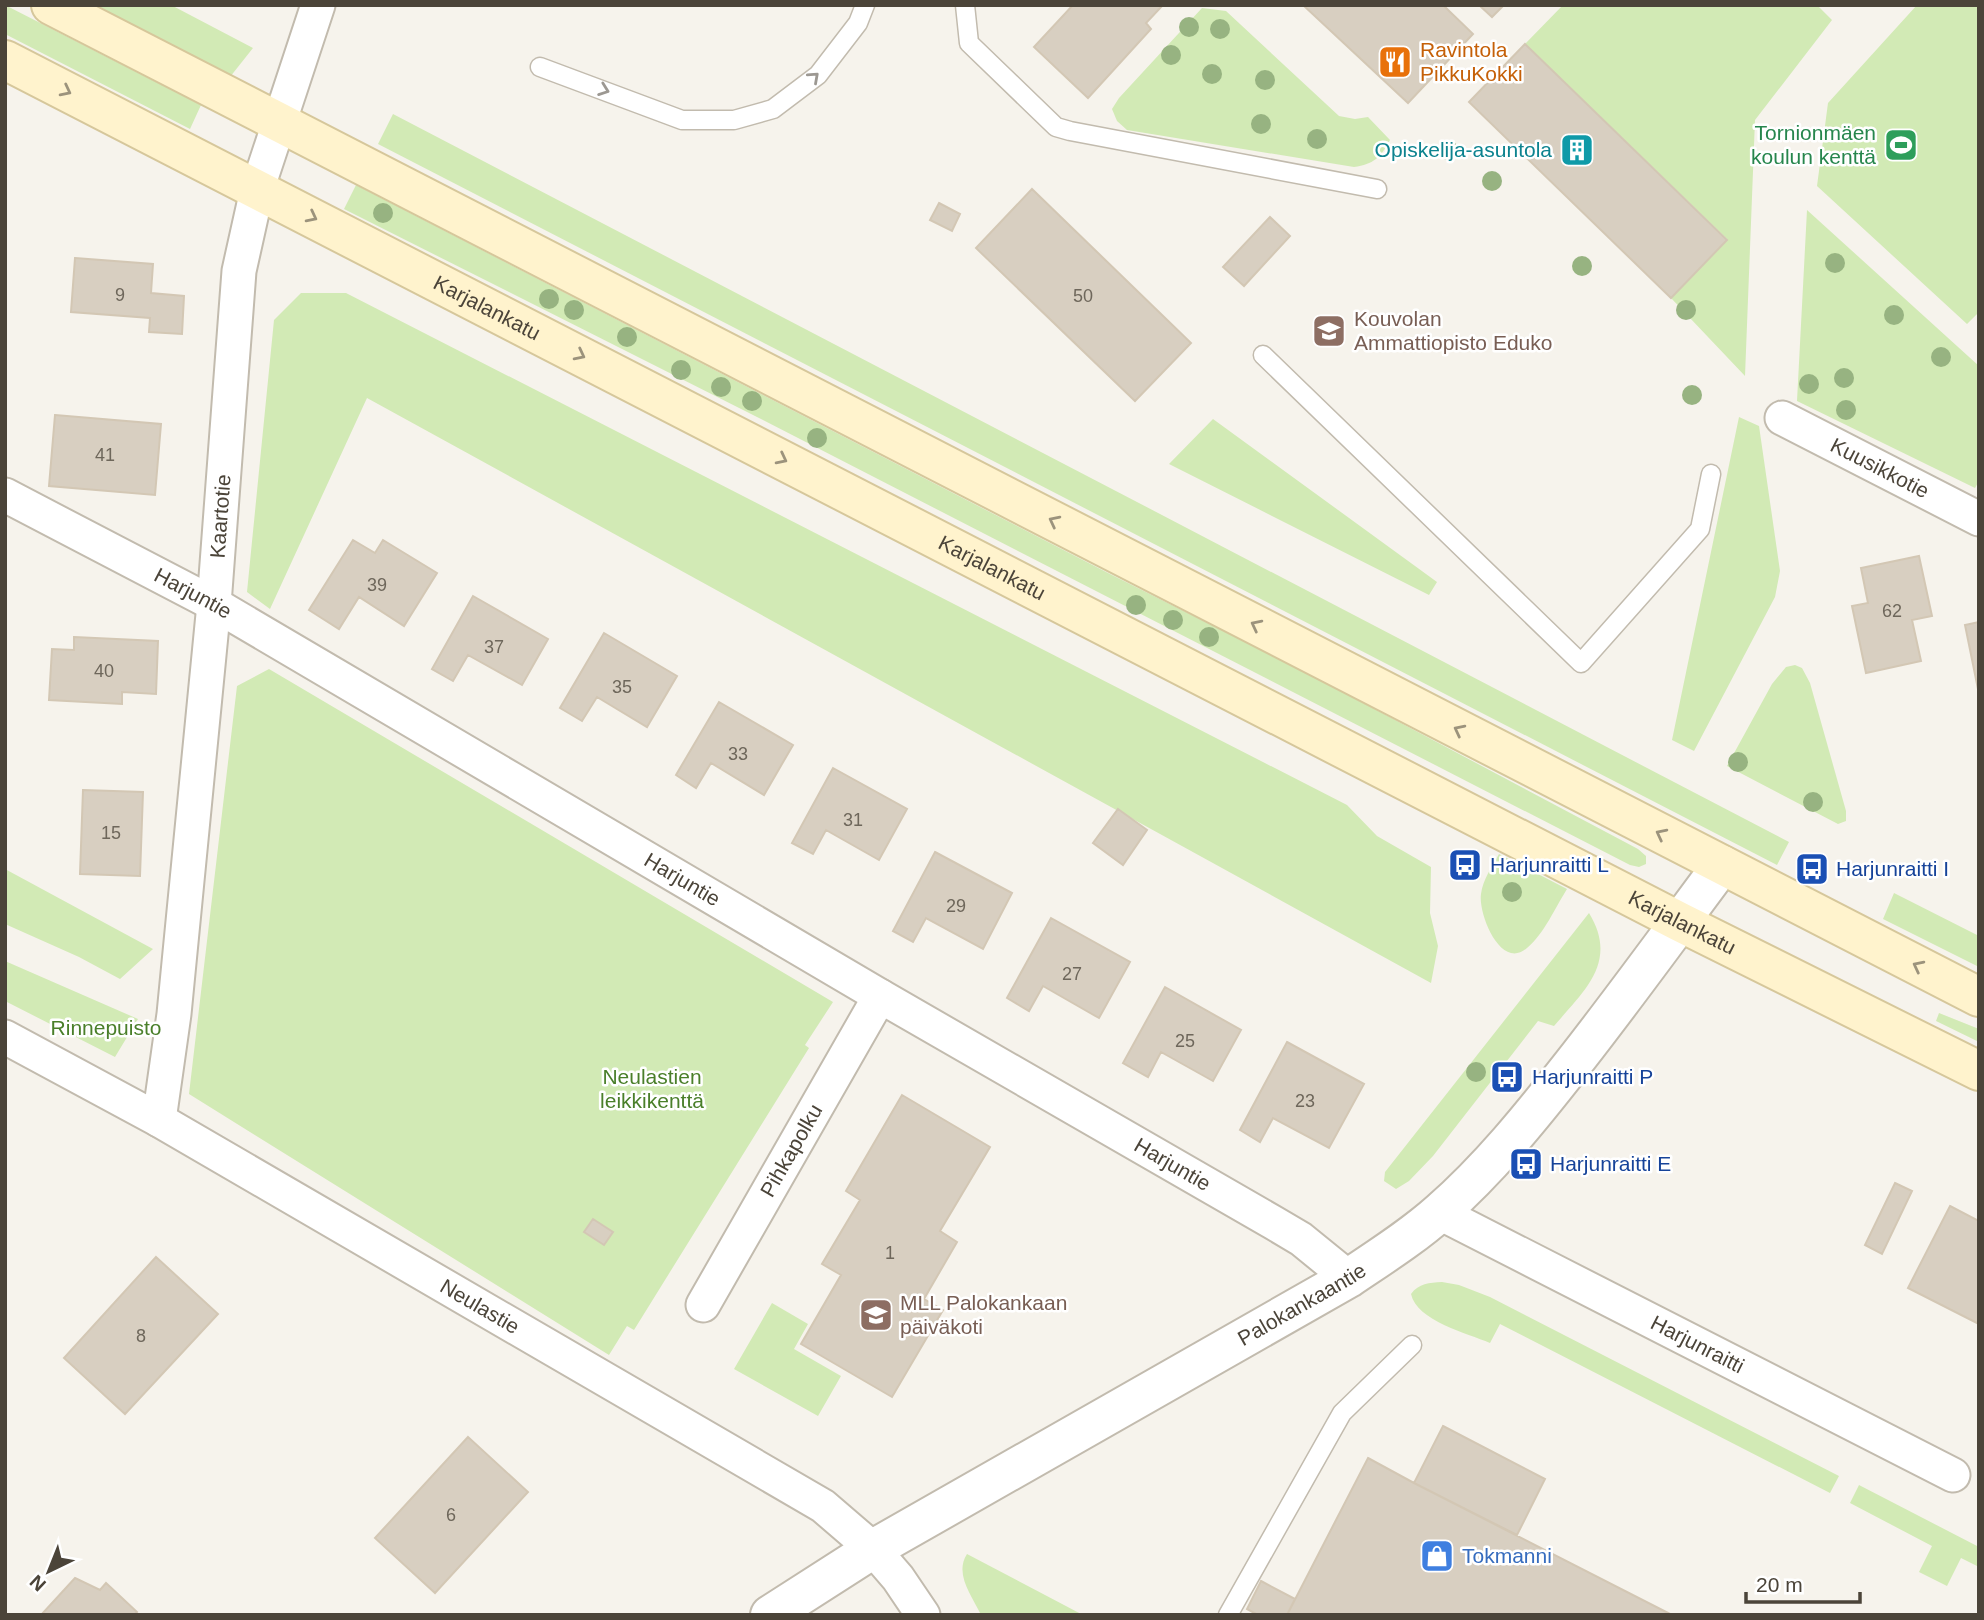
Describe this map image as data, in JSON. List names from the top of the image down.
{
  "streets": {
    "main road": ["Karjalankatu"],
    "street": [
      "Kuusikkotie",
      "Kaartotie",
      "Harjuntie",
      "Pihkapolku",
      "Palokankaantie",
      "Neulastie",
      "Harjunraitti"
    ]
  },
  "crossings": [
    ["Karjalankatu", "Kaartotie"],
    ["Karjalankatu", "Palokankaantie"],
    ["Kaartotie", "Harjuntie"],
    ["Kaartotie", "Neulastie"],
    ["Harjuntie", "Pihkapolku"],
    ["Harjuntie", "Palokankaantie"],
    ["Palokankaantie", "Neulastie"],
    ["Palokankaantie", "Harjunraitti"]
  ],
  "parks": ["Rinnepuisto", "Neulastien leikkikenttä"],
  "places": {
    "restaurant": ["Ravintola PikkuKokki"],
    "sports": ["Tornionmäen koulun kenttä"],
    "building": ["Opiskelija-asuntola"],
    "school or university": ["Kouvolan Ammattiopisto Eduko", "MLL Palokankaan päiväkoti"],
    "bus stop": [
      "Harjunraitti L",
      "Harjunraitti I",
      "Harjunraitti P",
      "Harjunraitti E"
    ],
    "shop": ["Tokmanni"]
  },
  "house_numbers": [
    "9",
    "50",
    "41",
    "39",
    "62",
    "37",
    "40",
    "35",
    "33",
    "31",
    "15",
    "29",
    "27",
    "25",
    "23",
    "1",
    "8",
    "6"
  ],
  "scale_bar": "20 m",
  "north": "bottom left"
}
